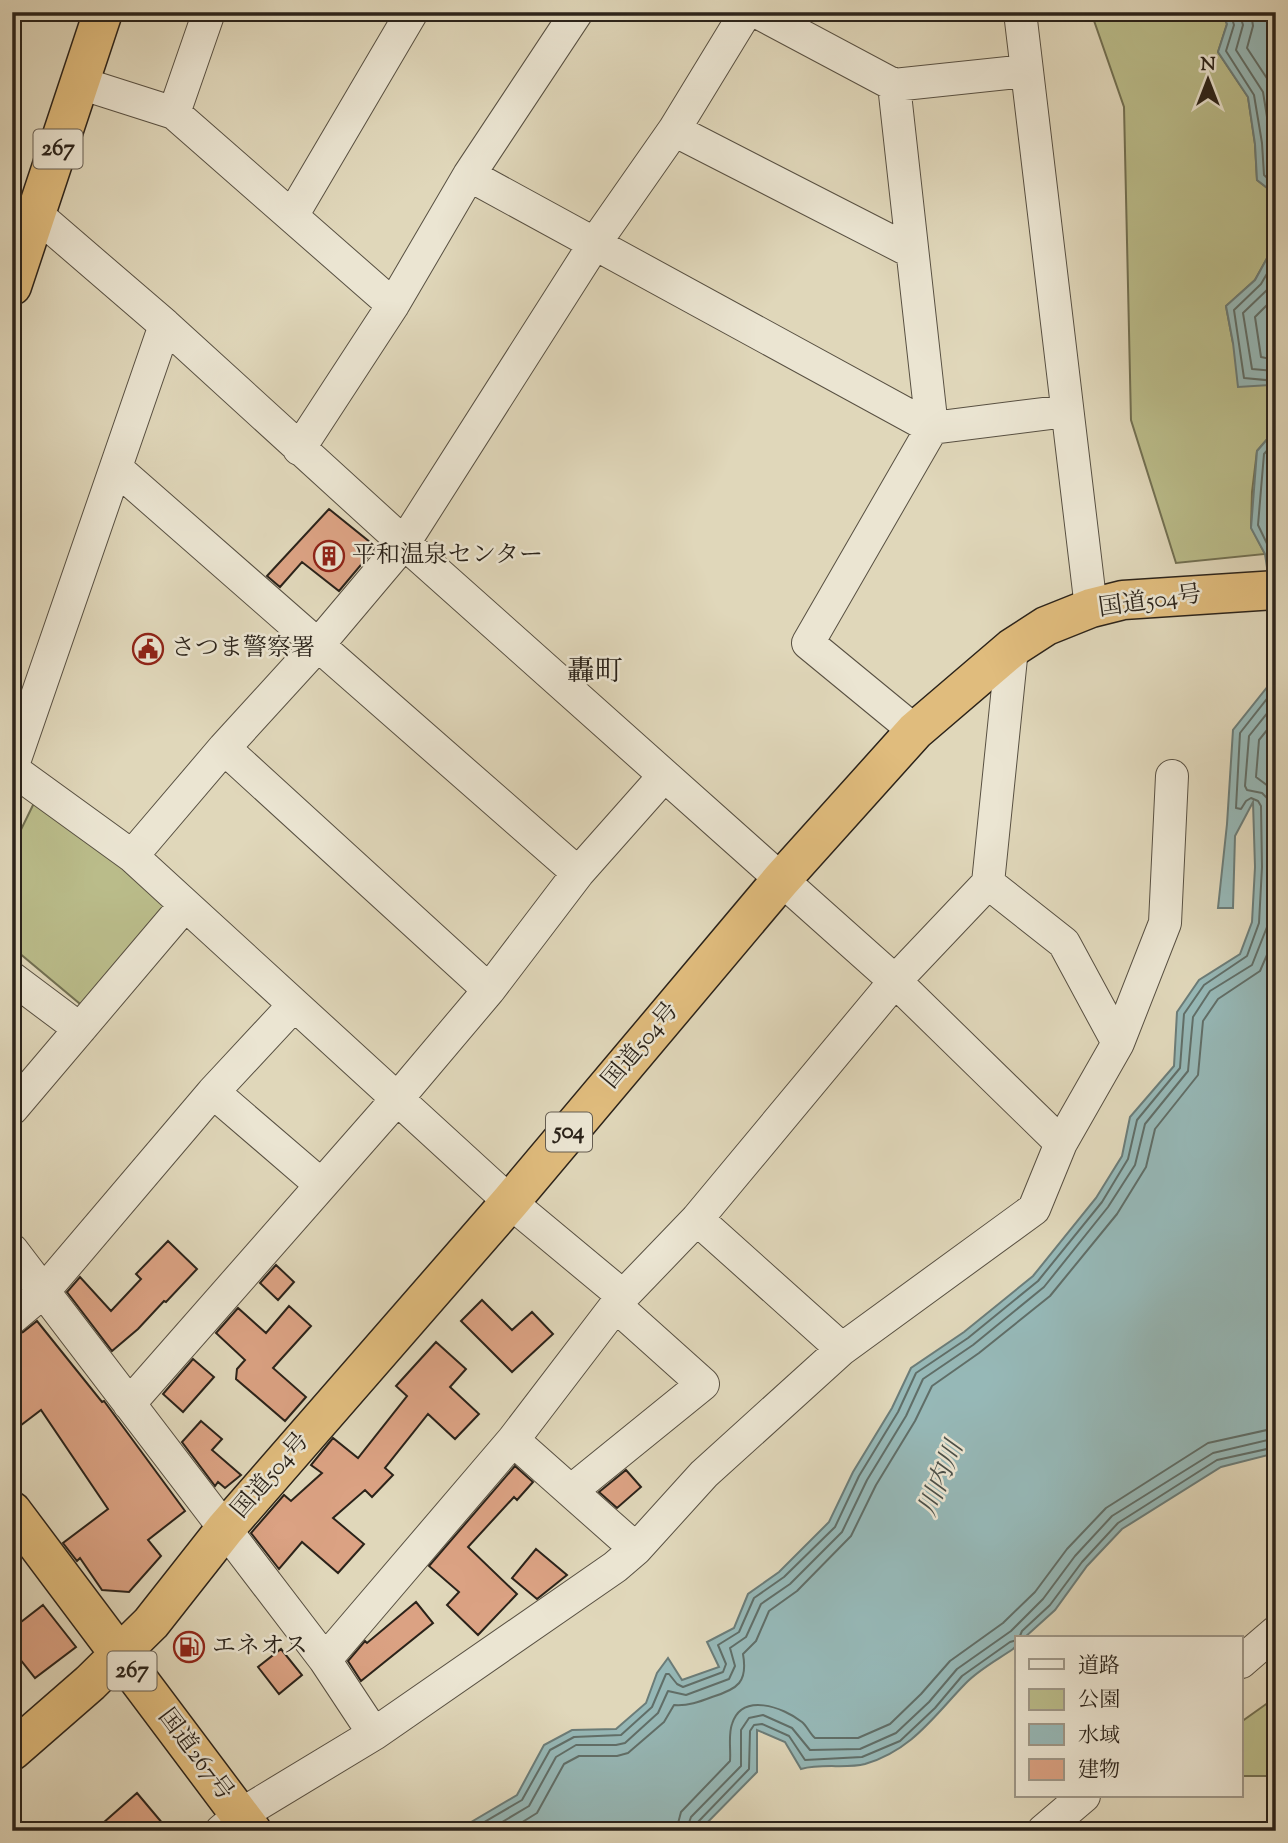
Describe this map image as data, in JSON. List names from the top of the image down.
{
  "streets": {
    "highway": [
      "267",
      "国道504号",
      "504",
      "国道267号"
    ]
  },
  "crossings": [
    ["国道504号", "国道267号"]
  ],
  "districts": ["轟町"],
  "water": ["川内川"],
  "places": {
    "building": ["平和温泉センター"],
    "public building": ["さつま警察署"],
    "fuel station": ["エネオス"]
  },
  "legend": [
    "道路",
    "公園",
    "水域",
    "建物"
  ],
  "north": "top"
}
